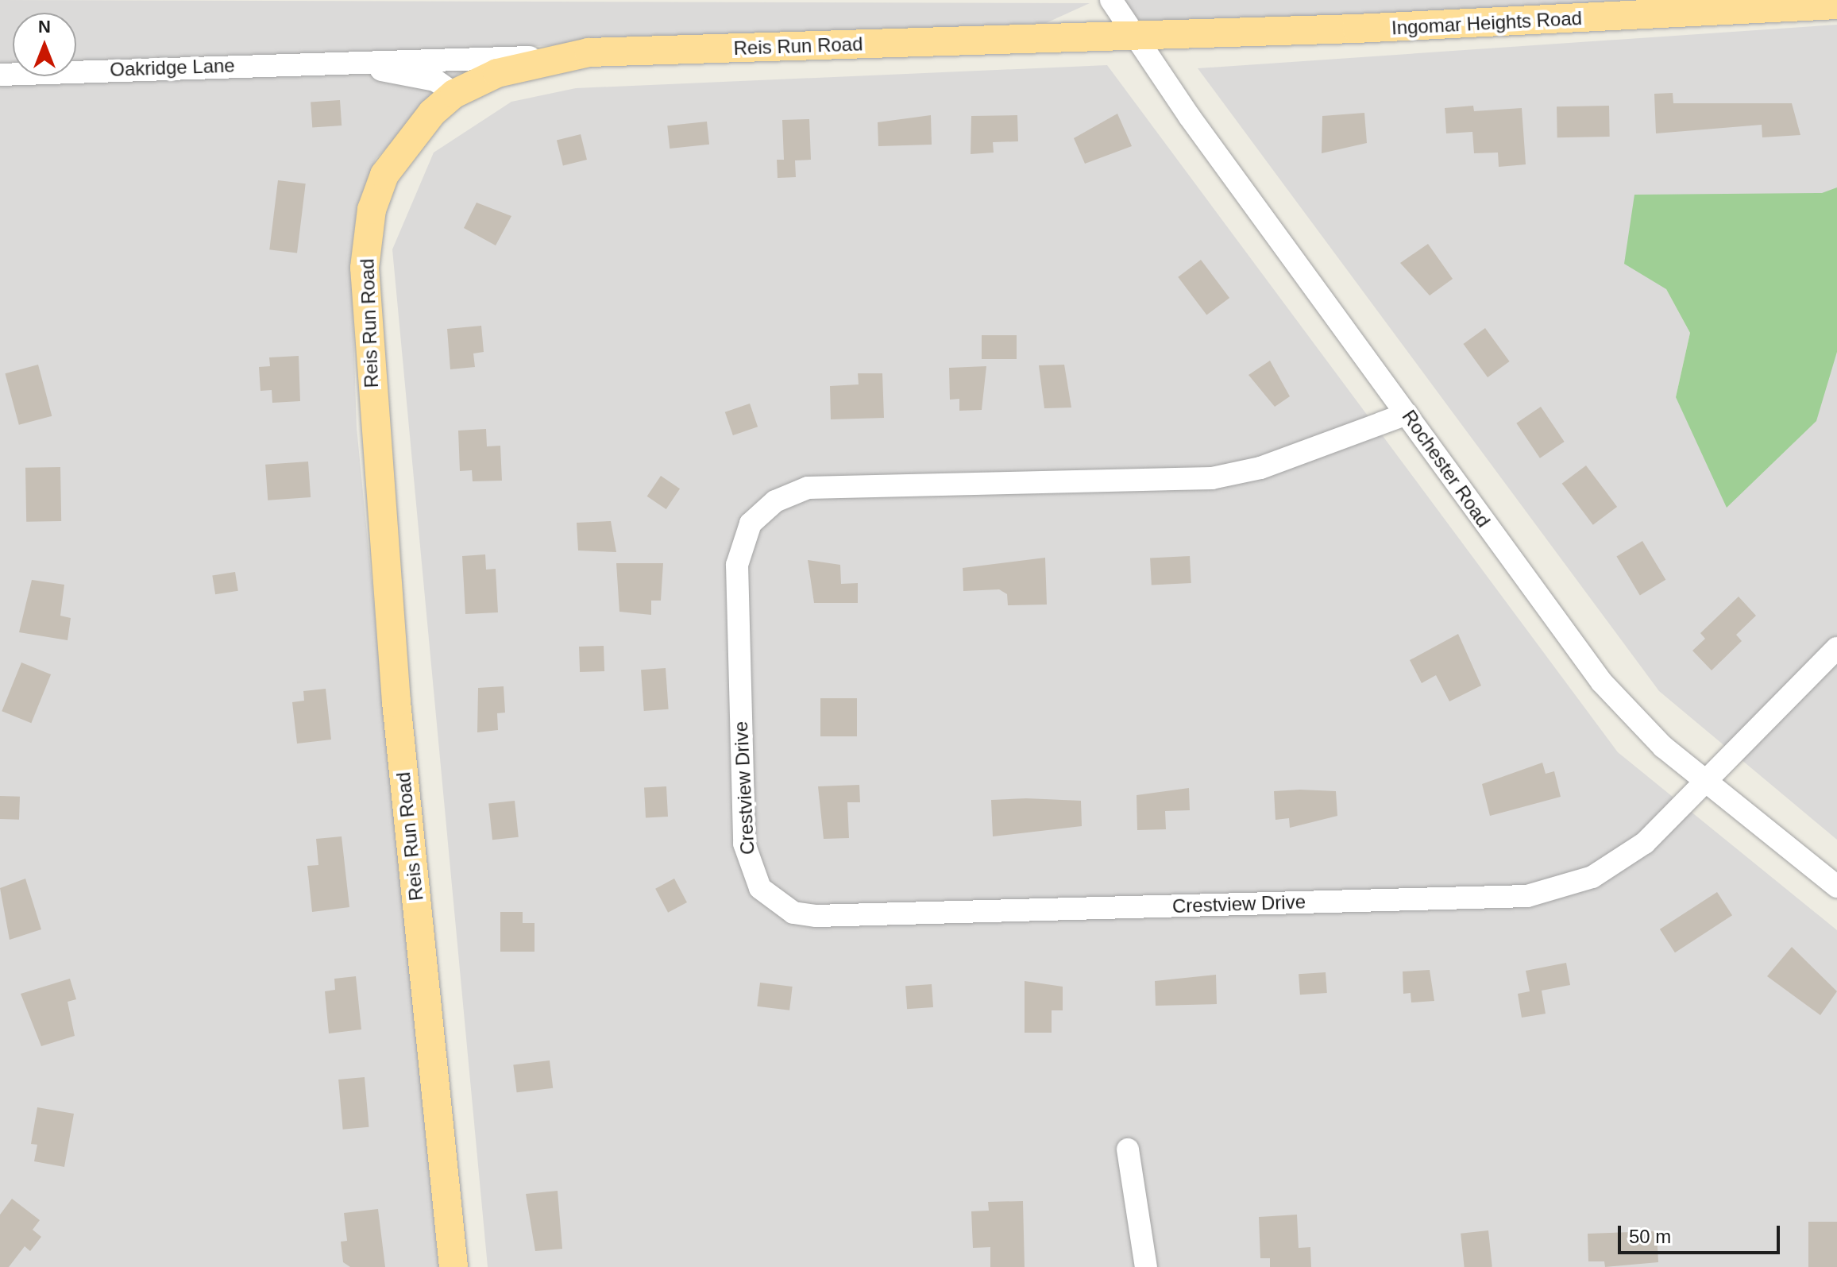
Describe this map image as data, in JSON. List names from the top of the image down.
{
  "streets": {
    "main road": ["Ingomar Heights Road", "Reis Run Road"],
    "street": ["Oakridge Lane", "Rochester Road", "Crestview Drive"]
  },
  "crossings": [
    ["Ingomar Heights Road", "Reis Run Road"],
    ["Ingomar Heights Road", "Rochester Road"],
    ["Reis Run Road", "Oakridge Lane"],
    ["Reis Run Road", "Rochester Road"],
    ["Rochester Road", "Crestview Drive"]
  ],
  "scale_bar": "50 m",
  "north": "top"
}
